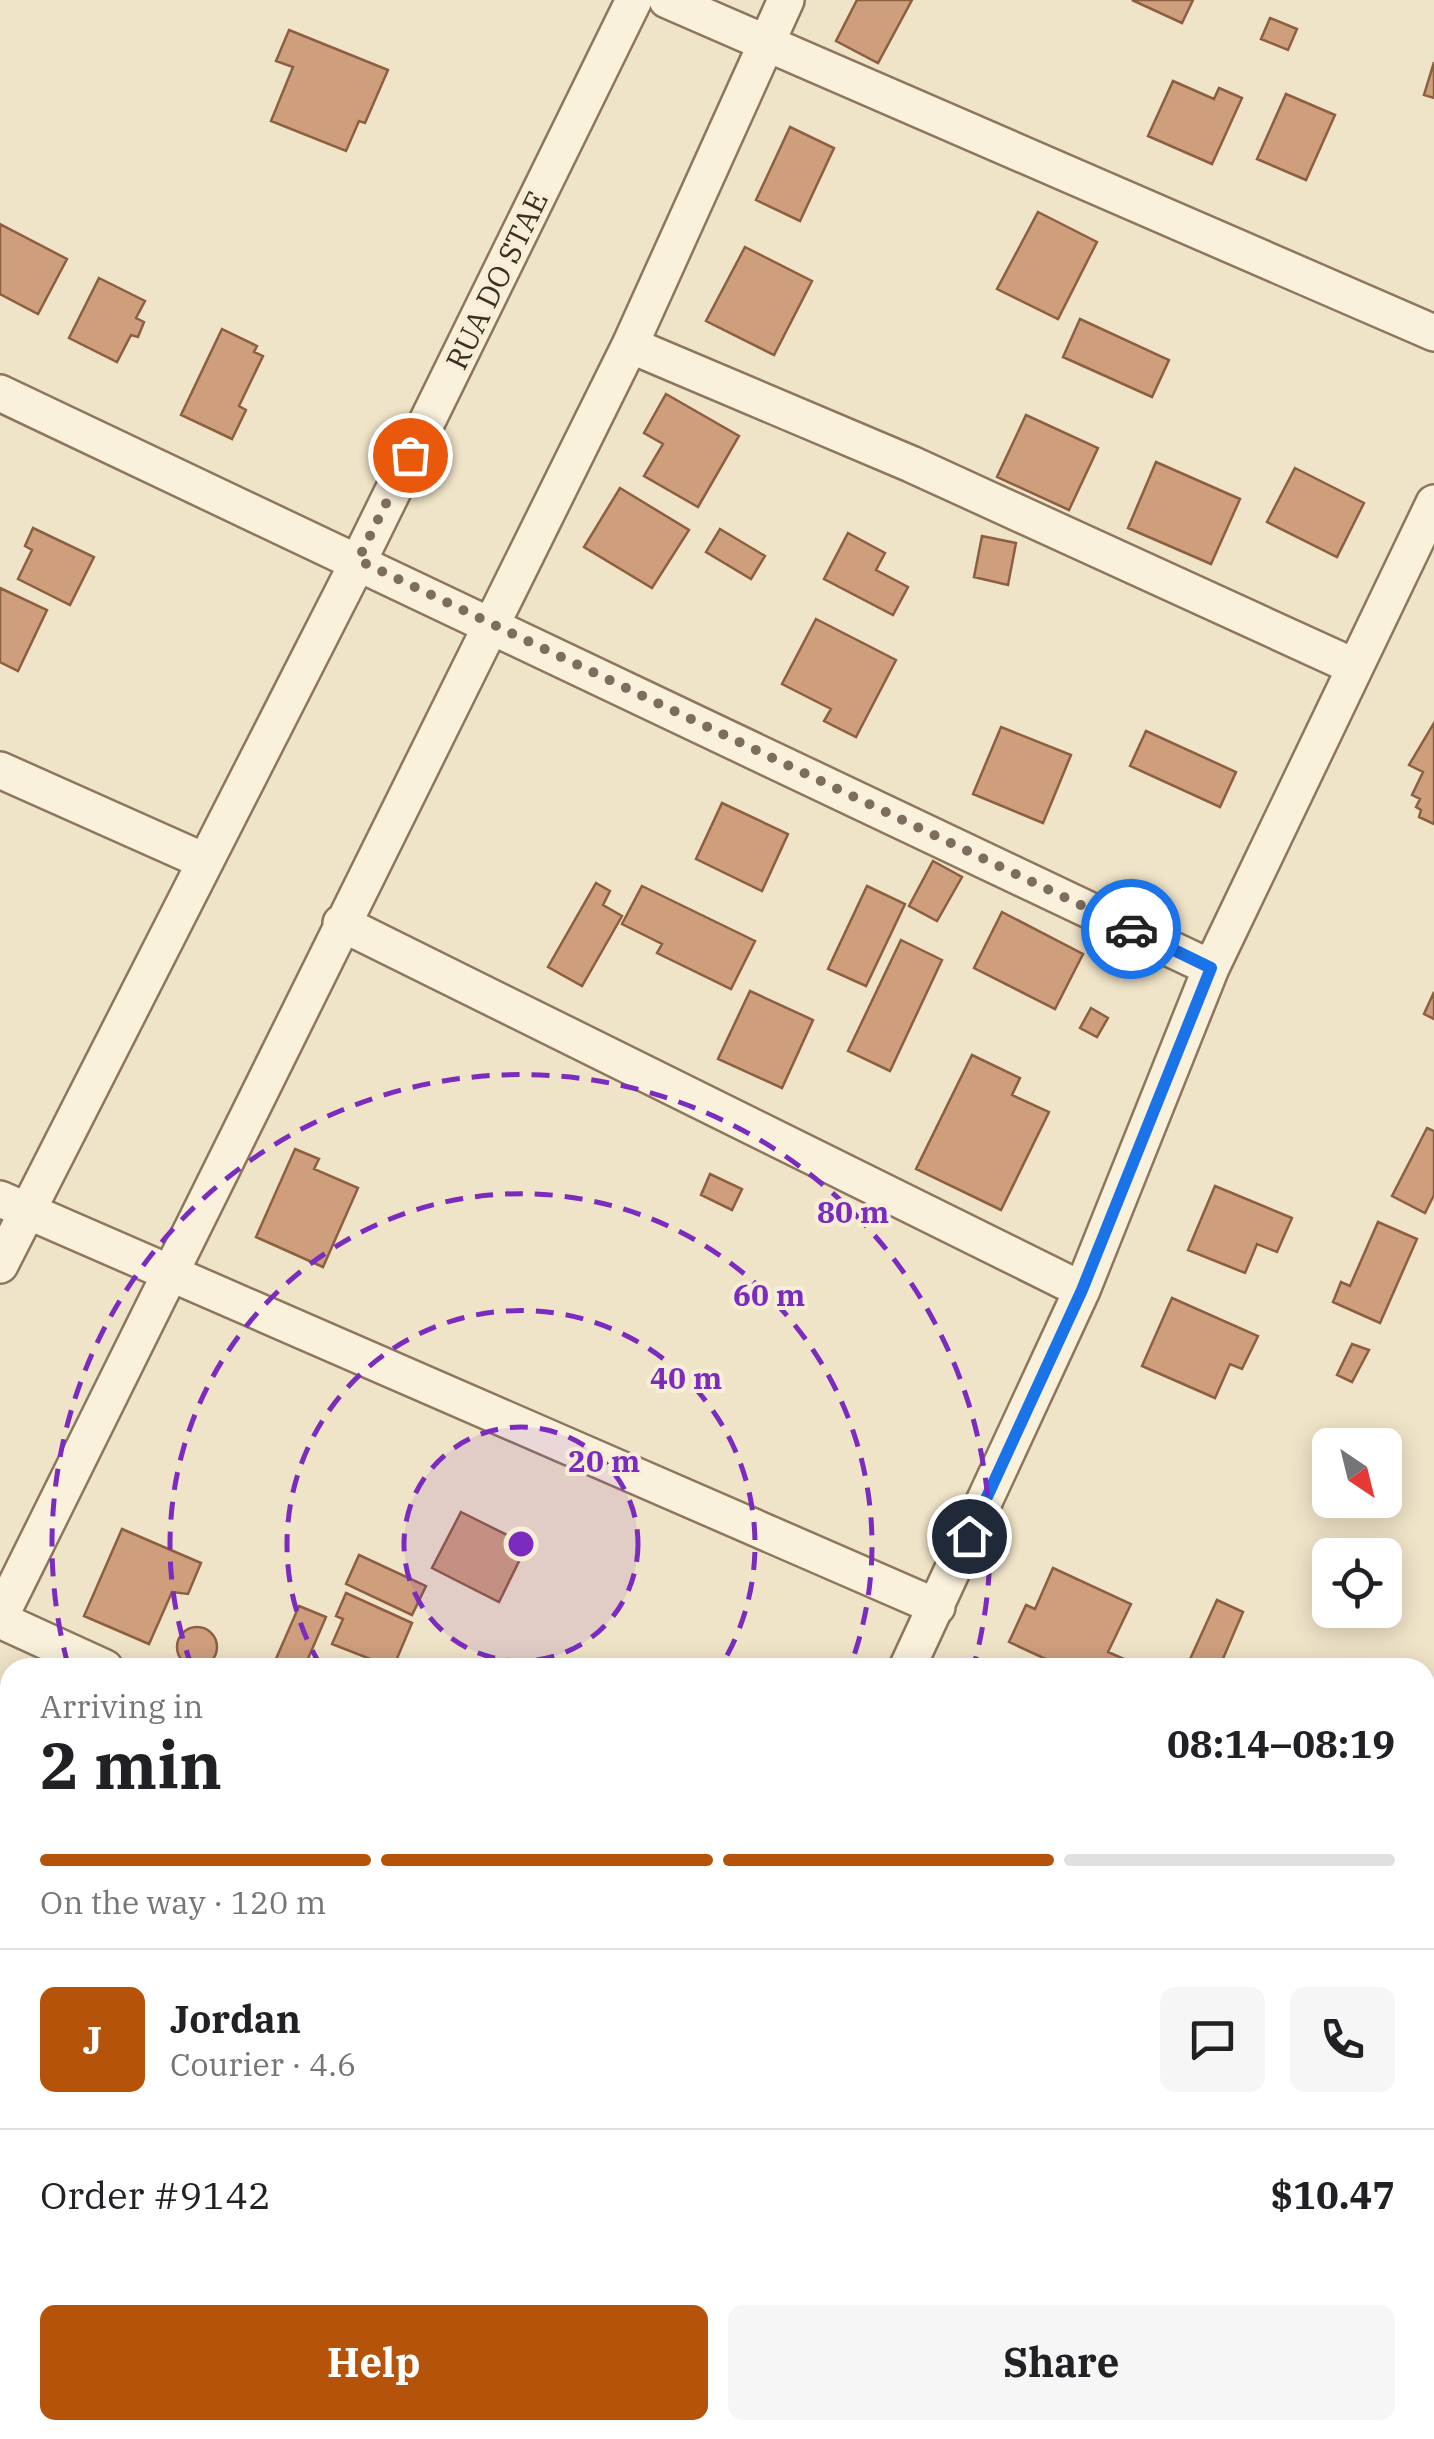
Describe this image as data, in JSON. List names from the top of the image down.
{
  "streets": {
    "street": ["RUA DO STAE"]
  },
  "north": "bottom right",
  "page": {
    "heading": ["2 min", "Arriving in", "08:14–08:19"],
    "panel": [
      "Jordan",
      "Courier · 4.6",
      "Order #9142",
      "$10.47"
    ],
    "bar": "On the way · 120 m",
    "round": "J",
    "buttons": ["Help", "Share"]
  },
  "rings": [
    "80 m",
    "60 m",
    "40 m",
    "20 m"
  ]
}
